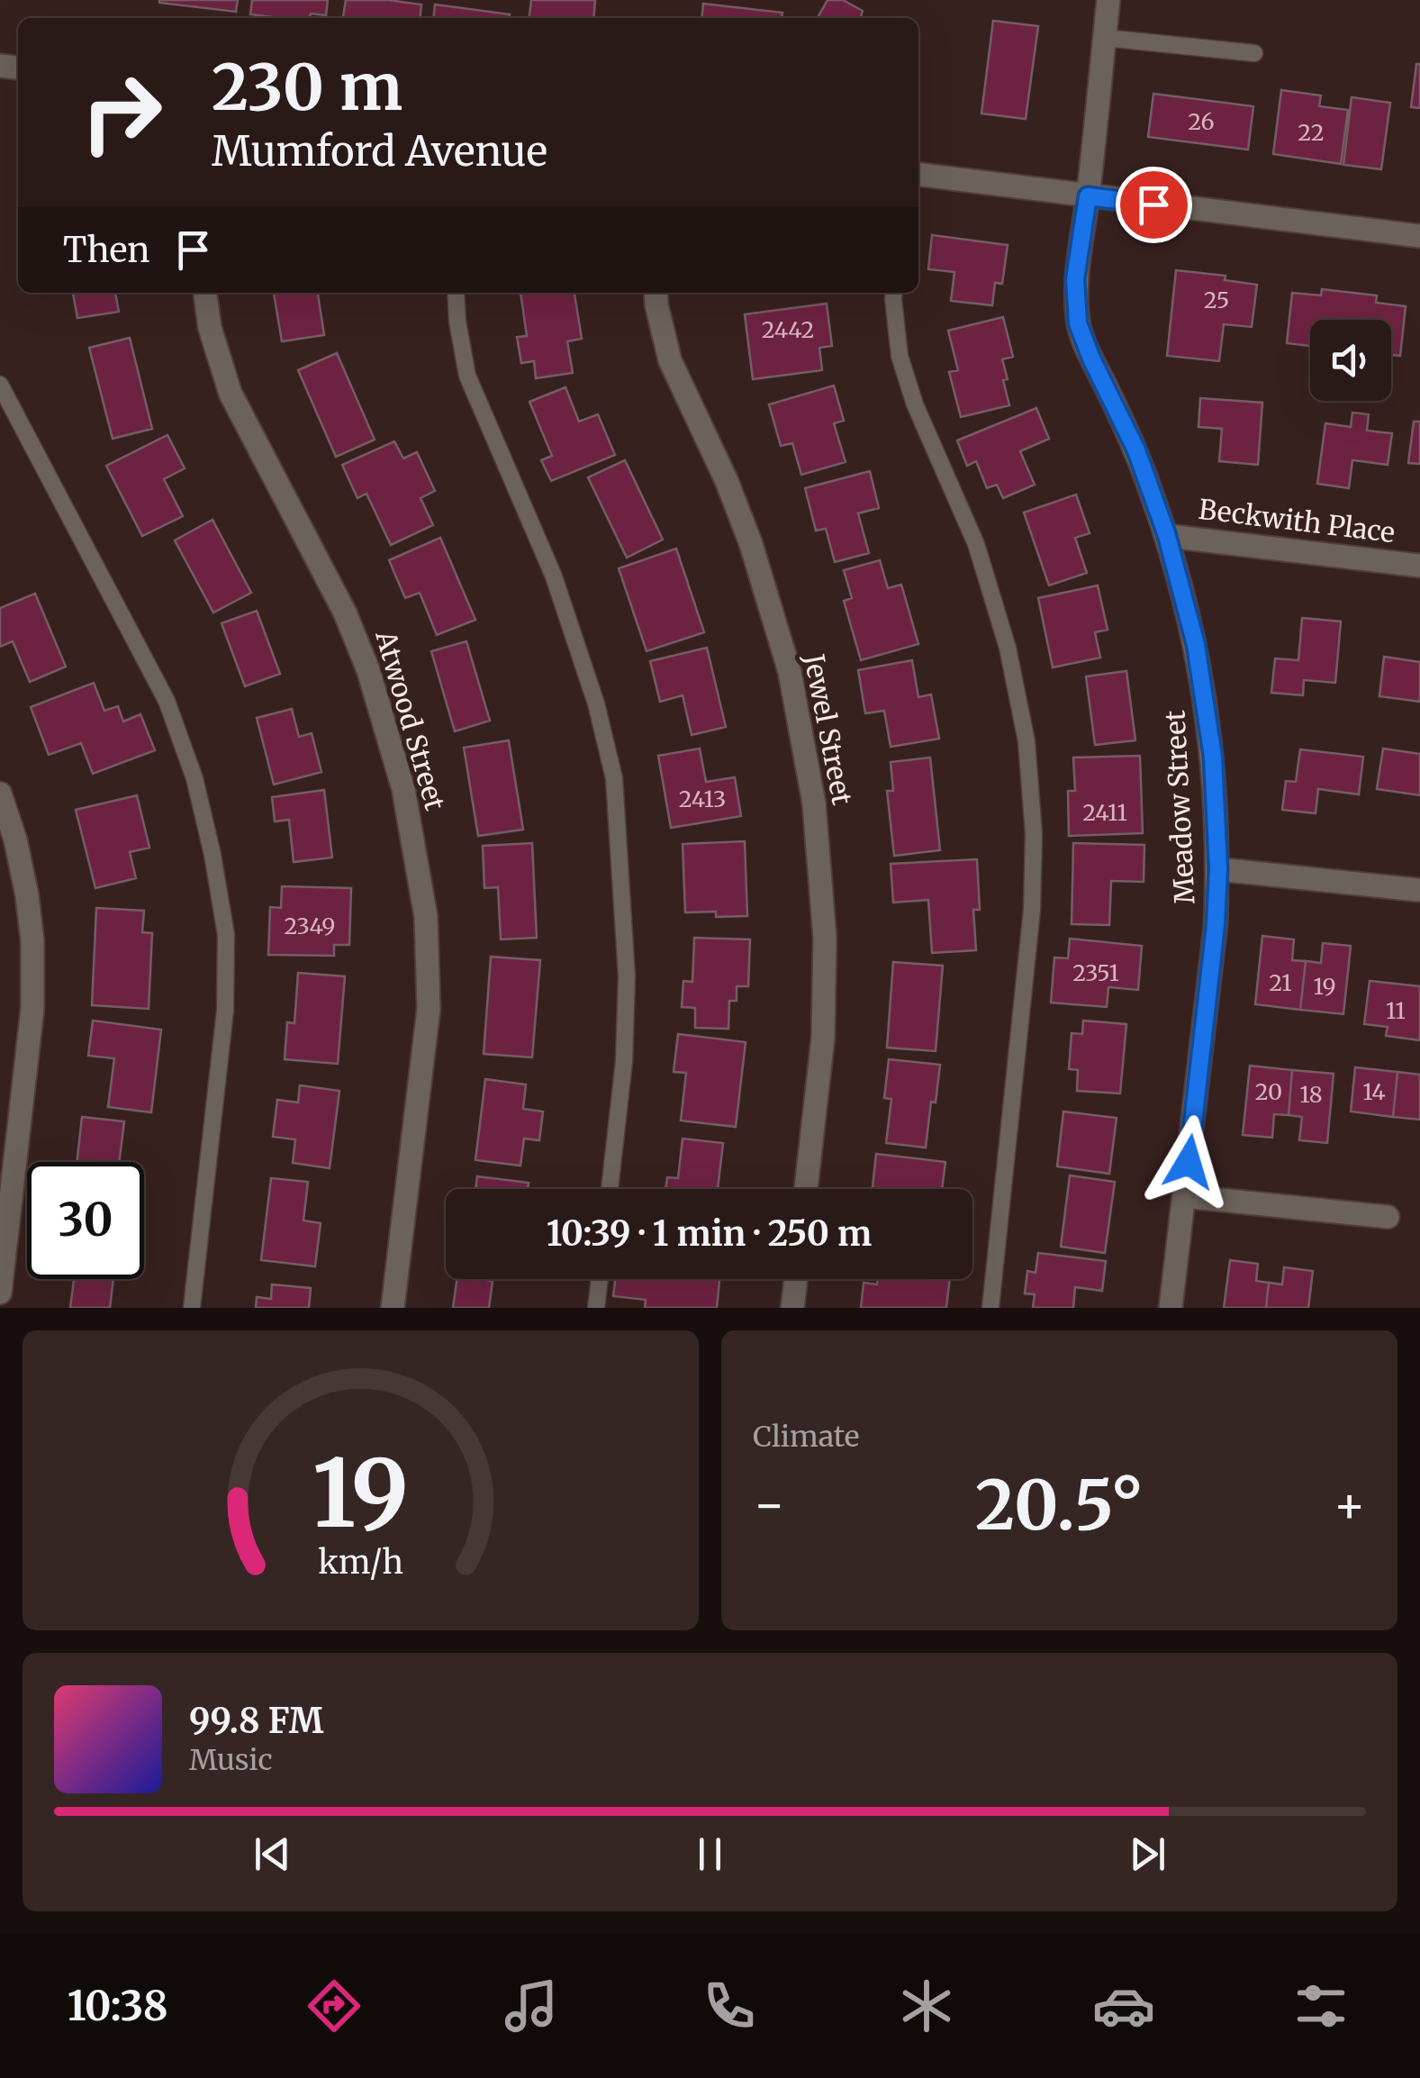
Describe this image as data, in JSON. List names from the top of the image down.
{
  "streets": {
    "street": [
      "Beckwith Place",
      "Atwood Street",
      "Jewel Street",
      "Meadow Street"
    ]
  },
  "crossings": [
    ["Beckwith Place", "Meadow Street"]
  ],
  "house_numbers": [
    "26",
    "22",
    "25",
    "2442",
    "2413",
    "2411",
    "2349",
    "2351",
    "21",
    "19",
    "11",
    "20",
    "14",
    "18"
  ],
  "page": {
    "turn": ["230 m", "Mumford Avenue"],
    "then": "Then",
    "limit": "30",
    "trip": "10:39 · 1 min · 250 m",
    "tile": "Climate",
    "heat": ["−", "20.5°", "+"],
    "song": ["99.8 FM", "Music"],
    "tabs": "10:38",
    "gauge": ["19", "km/h"]
  }
}
